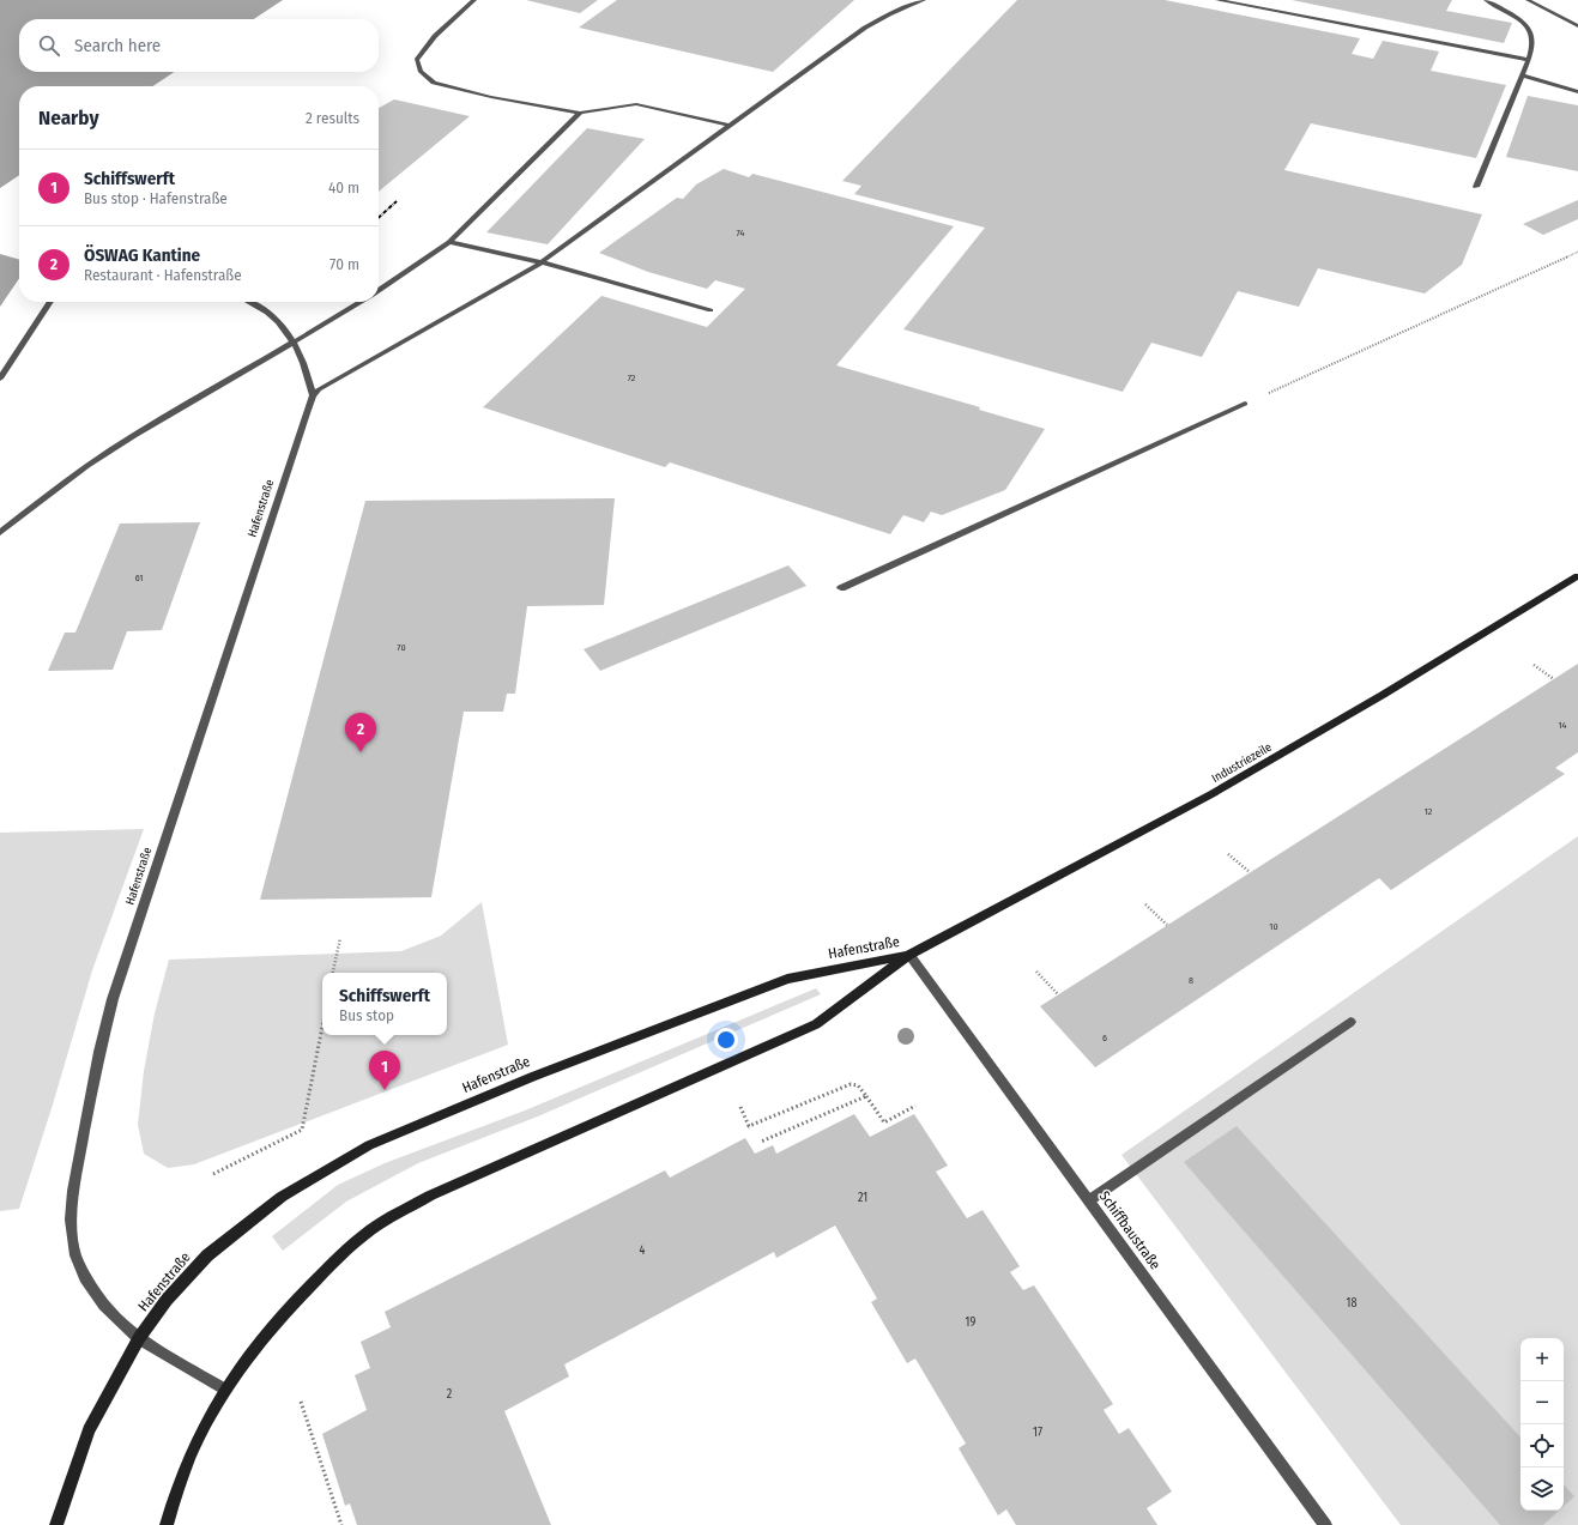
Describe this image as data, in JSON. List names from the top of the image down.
{
  "streets": {
    "main road": ["Hafenstraße", "Industriezeile"],
    "street": ["Schiffbaustraße"]
  },
  "crossings": [
    ["Hafenstraße", "Industriezeile"],
    ["Hafenstraße", "Schiffbaustraße"],
    ["Industriezeile", "Schiffbaustraße"]
  ],
  "house_numbers": [
    "74",
    "72",
    "61",
    "70",
    "14",
    "12",
    "10",
    "8",
    "6",
    "21",
    "4",
    "18",
    "19",
    "2",
    "17"
  ],
  "page": {
    "search": "Search here",
    "heading": ["Nearby", "2 results"],
    "list": [
      {
        "mark": "1",
        "name": "Schiffswerft",
        "note": "Bus stop · Hafenstraße",
        "value": "40 m"
      },
      {
        "mark": "2",
        "name": "ÖSWAG Kantine",
        "note": "Restaurant · Hafenstraße",
        "value": "70 m"
      }
    ],
    "pins": ["2", "1"],
    "popup": ["Schiffswerft", "Bus stop"],
    "map_buttons": ["+", "−"]
  }
}
